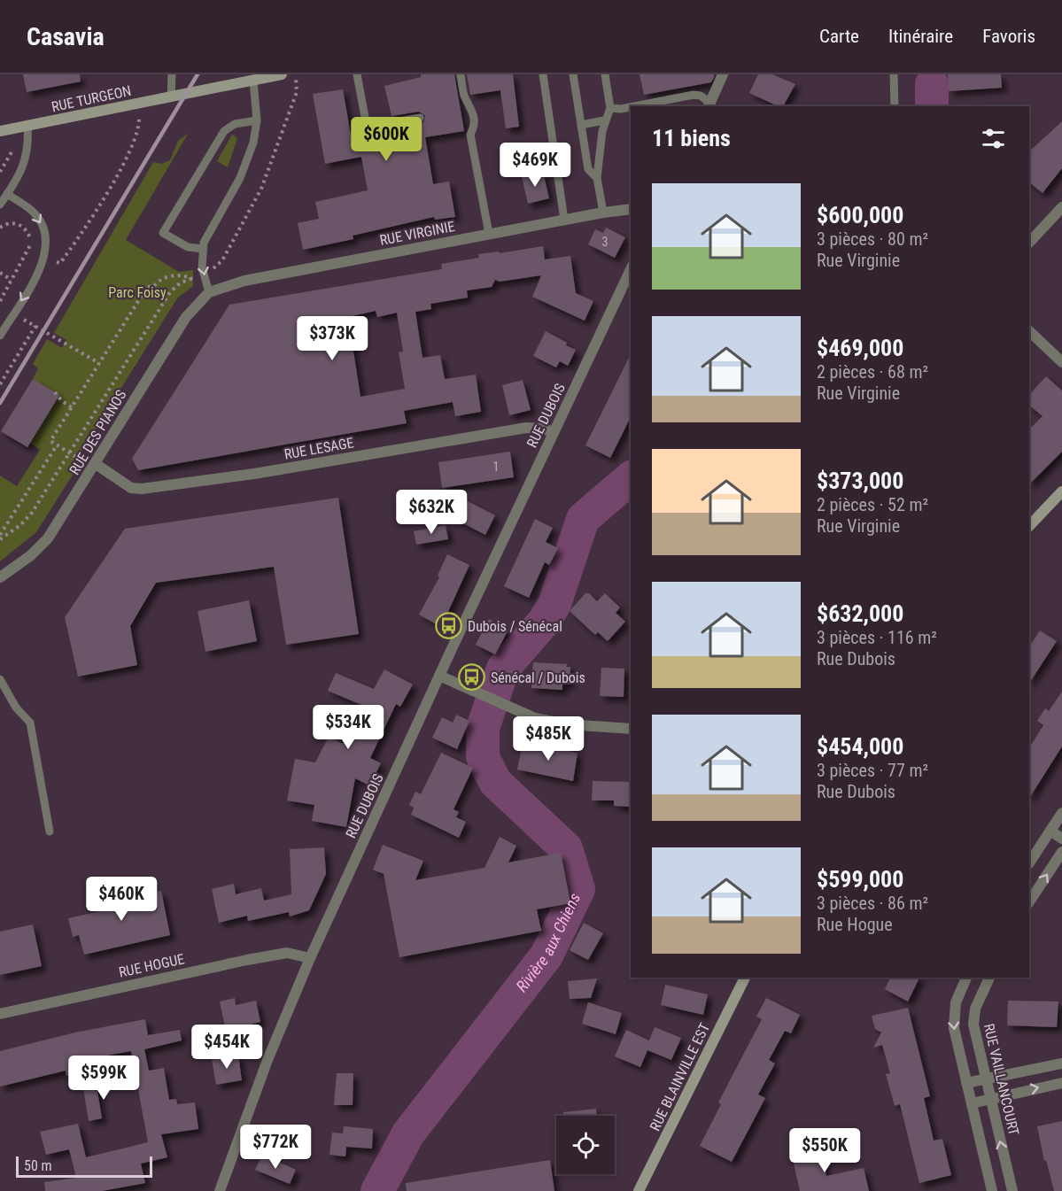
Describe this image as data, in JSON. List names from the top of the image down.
{
  "streets": {
    "street": [
      "RUE TURGEON",
      "RUE VIRGINIE",
      "RUE DUBOIS",
      "RUE DES PIANOS",
      "RUE LESAGE",
      "RUE HOGUE",
      "RUE BLAINVILLE EST",
      "RUE VAILLANCOURT"
    ]
  },
  "crossings": [
    ["RUE VIRGINIE", "RUE DES PIANOS"],
    ["RUE DUBOIS", "RUE LESAGE"],
    ["RUE DUBOIS", "RUE HOGUE"],
    ["RUE DES PIANOS", "RUE LESAGE"]
  ],
  "water": ["Rivière aux Chiens"],
  "parks": ["Parc Foisy"],
  "places": {
    "bus stop": ["Dubois / Sénécal", "Sénécal / Dubois"]
  },
  "house_numbers": ["3", "1"],
  "scale_bar": "50 m",
  "page": {
    "header": "Casavia",
    "nav": ["Carte", "Itinéraire", "Favoris"],
    "heading": "11 biens",
    "price": [
      "$600K",
      "$469K",
      "$373K",
      "$632K",
      "$534K",
      "$485K",
      "$460K",
      "$454K",
      "$599K",
      "$772K",
      "$550K"
    ],
    "list": [
      {
        "name": "$600,000",
        "note": "3 pièces · 80 m² · Rue Virginie"
      },
      {
        "name": "$469,000",
        "note": "2 pièces · 68 m² · Rue Virginie"
      },
      {
        "name": "$373,000",
        "note": "2 pièces · 52 m² · Rue Virginie"
      },
      {
        "name": "$632,000",
        "note": "3 pièces · 116 m² · Rue Dubois"
      },
      {
        "name": "$454,000",
        "note": "3 pièces · 77 m² · Rue Dubois"
      },
      {
        "name": "$599,000",
        "note": "3 pièces · 86 m² · Rue Hogue"
      }
    ],
    "scale": "50 m"
  }
}
